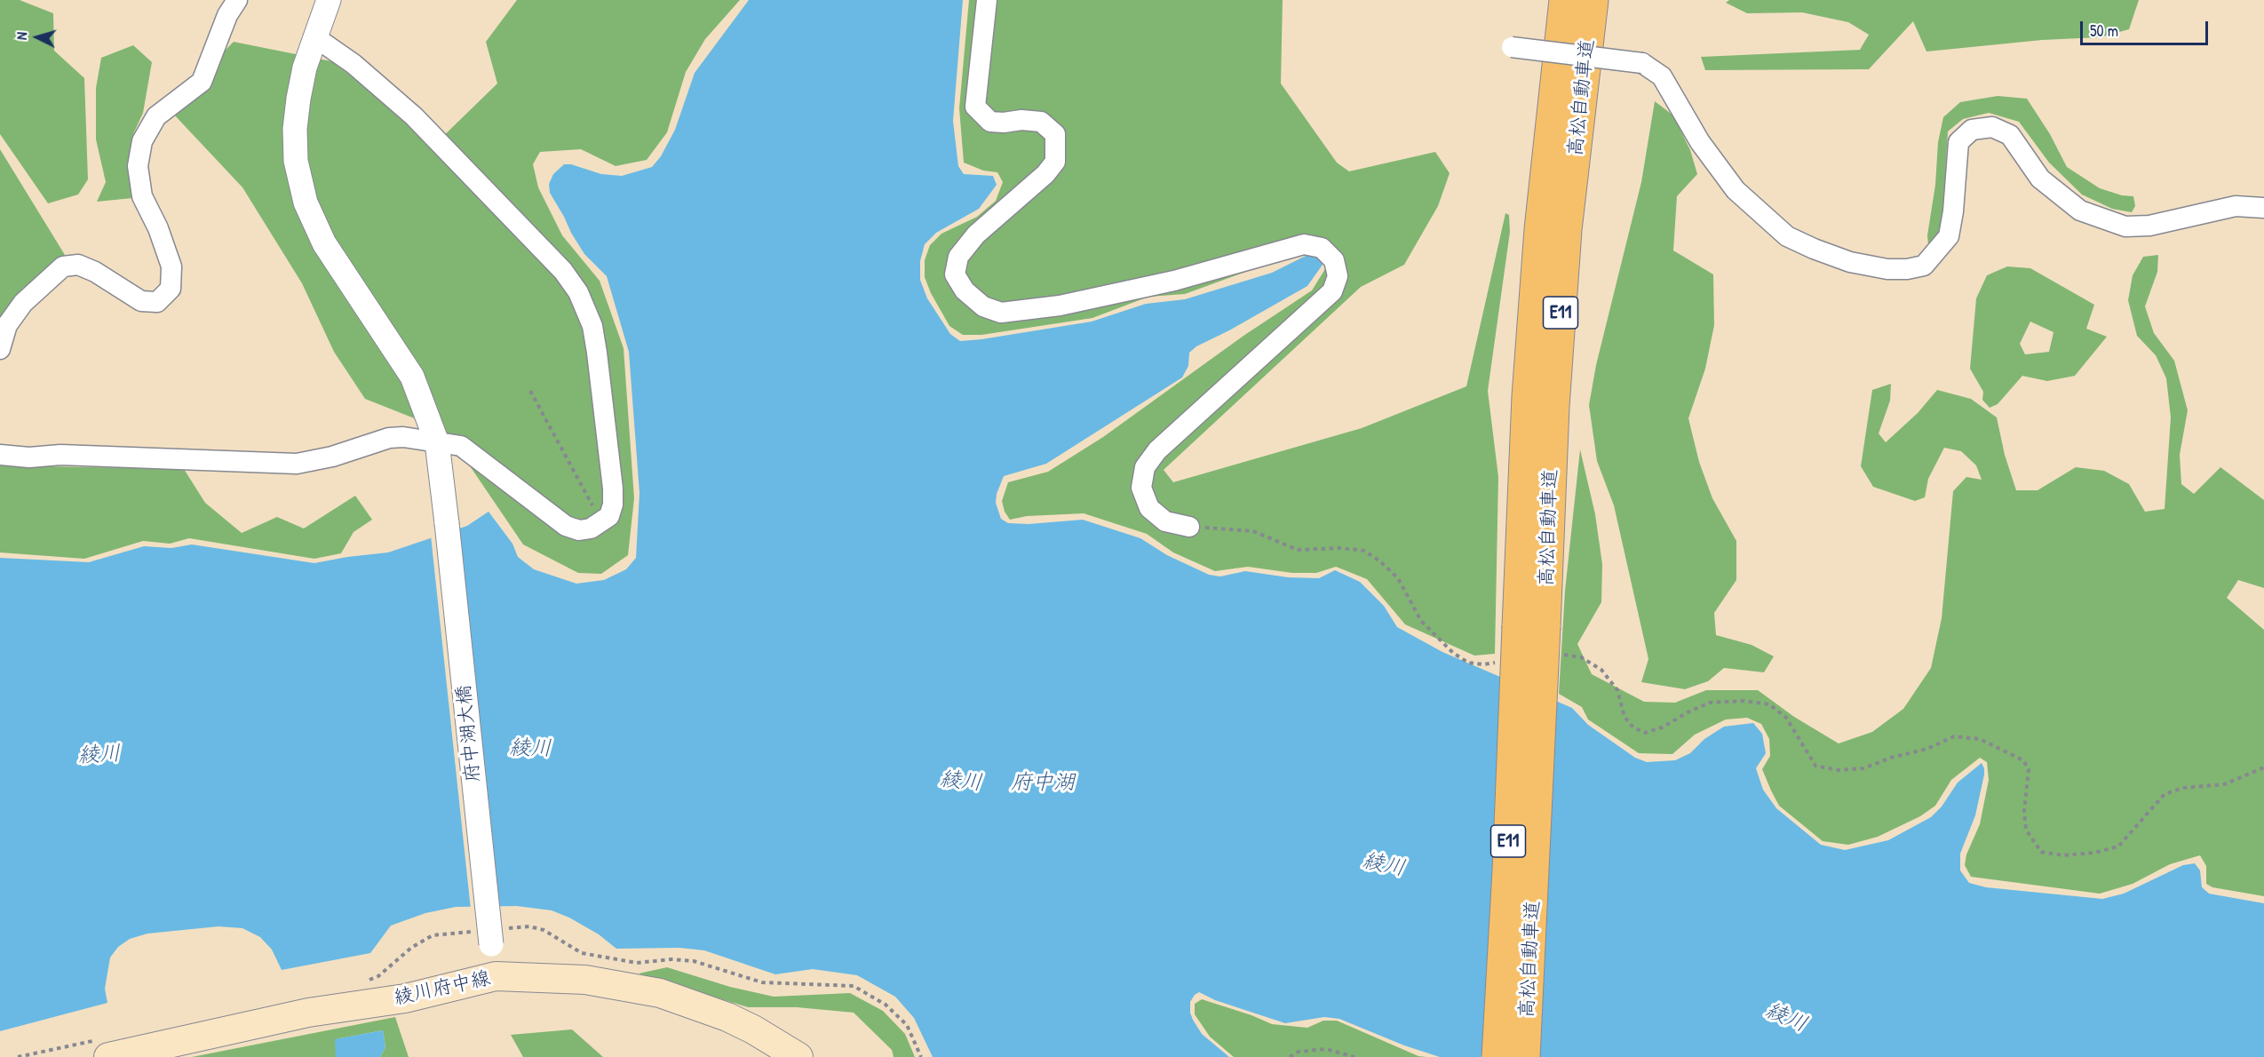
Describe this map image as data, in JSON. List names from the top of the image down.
{
  "streets": {
    "highway": ["高松自動車道", "E11"],
    "main road": ["綾川府中線"],
    "street": ["府中湖大橋"]
  },
  "crossings": [
    ["府中湖大橋", "綾川府中線"]
  ],
  "water": ["綾川", "府中湖"],
  "scale_bar": "50 m",
  "north": "left"
}
